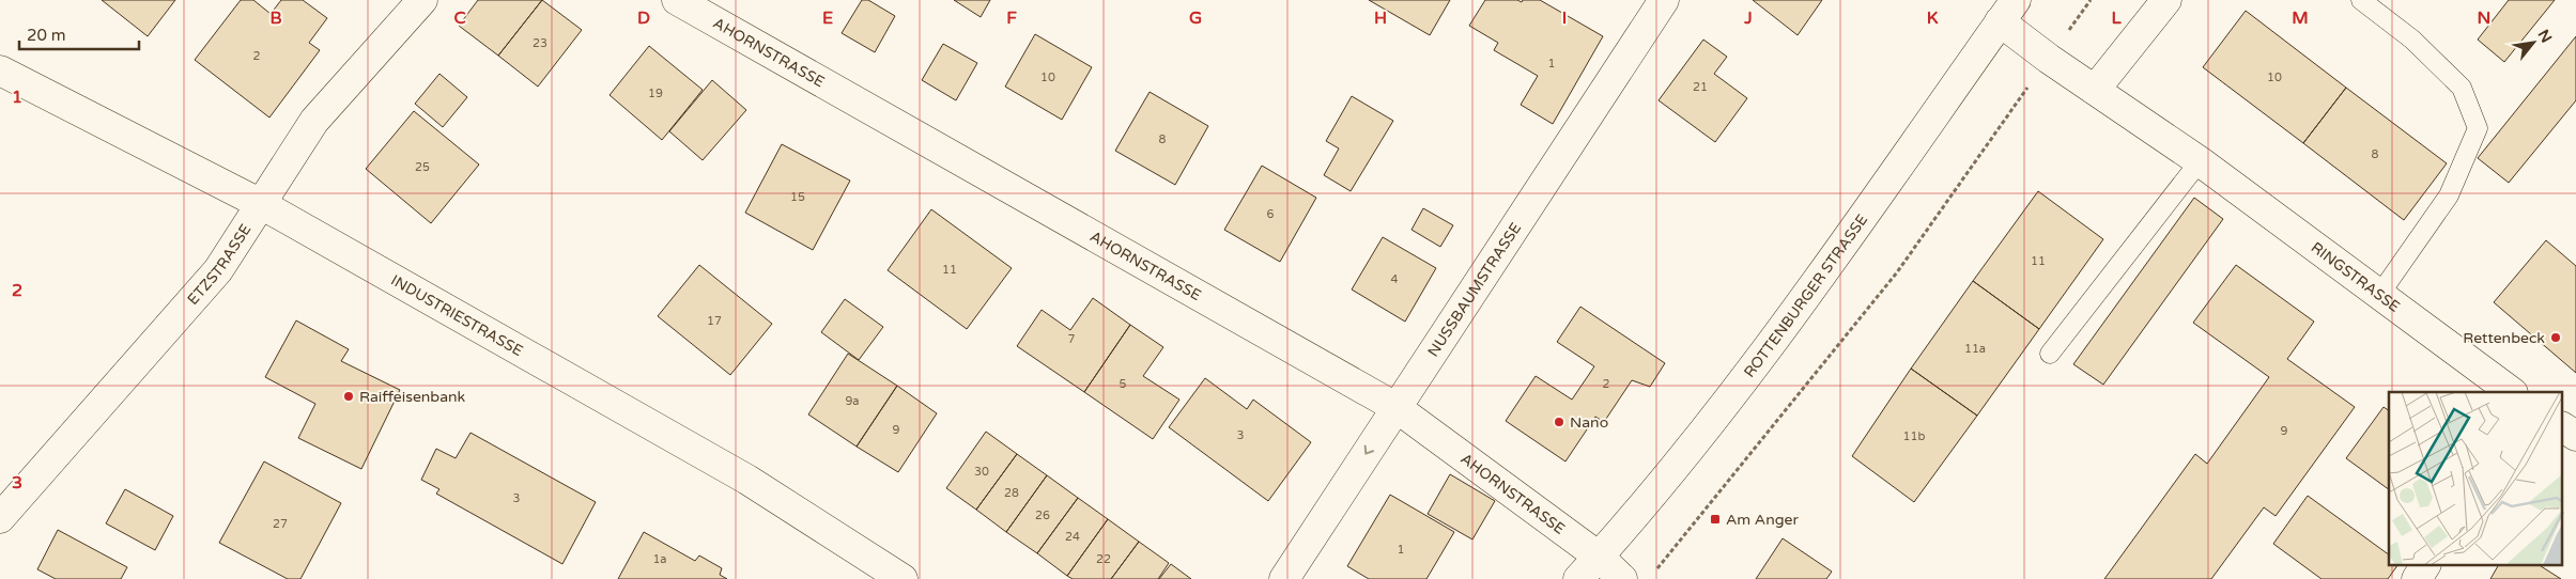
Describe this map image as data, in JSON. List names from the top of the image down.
{
  "streets": {
    "street": [
      "AHORNSTRASSE",
      "ETZSTRASSE",
      "RINGSTRASSE",
      "NUSSBAUMSTRASSE",
      "ROTTENBURGER STRASSE",
      "INDUSTRIESTRASSE"
    ]
  },
  "crossings": [
    ["AHORNSTRASSE", "NUSSBAUMSTRASSE"],
    ["AHORNSTRASSE", "ROTTENBURGER STRASSE"],
    ["ETZSTRASSE", "INDUSTRIESTRASSE"],
    ["RINGSTRASSE", "ROTTENBURGER STRASSE"]
  ],
  "places": {
    "other": ["Rettenbeck", "Raiffeisenbank", "Nano"],
    "transit": ["Am Anger"]
  },
  "house_numbers": [
    "23",
    "2",
    "1",
    "10",
    "10",
    "21",
    "19",
    "8",
    "8",
    "25",
    "15",
    "6",
    "11",
    "11",
    "4",
    "17",
    "7",
    "11a",
    "5",
    "2",
    "9a",
    "9",
    "9",
    "3",
    "11b",
    "30",
    "28",
    "3",
    "26",
    "27",
    "24",
    "1",
    "1a",
    "22"
  ],
  "scale_bar": "20 m",
  "north": "top right",
  "grid": {
    "columns": [
      "B",
      "C",
      "D",
      "E",
      "F",
      "G",
      "H",
      "I",
      "J",
      "K",
      "L",
      "M",
      "N"
    ],
    "rows": ["1", "2", "3"]
  }
}
